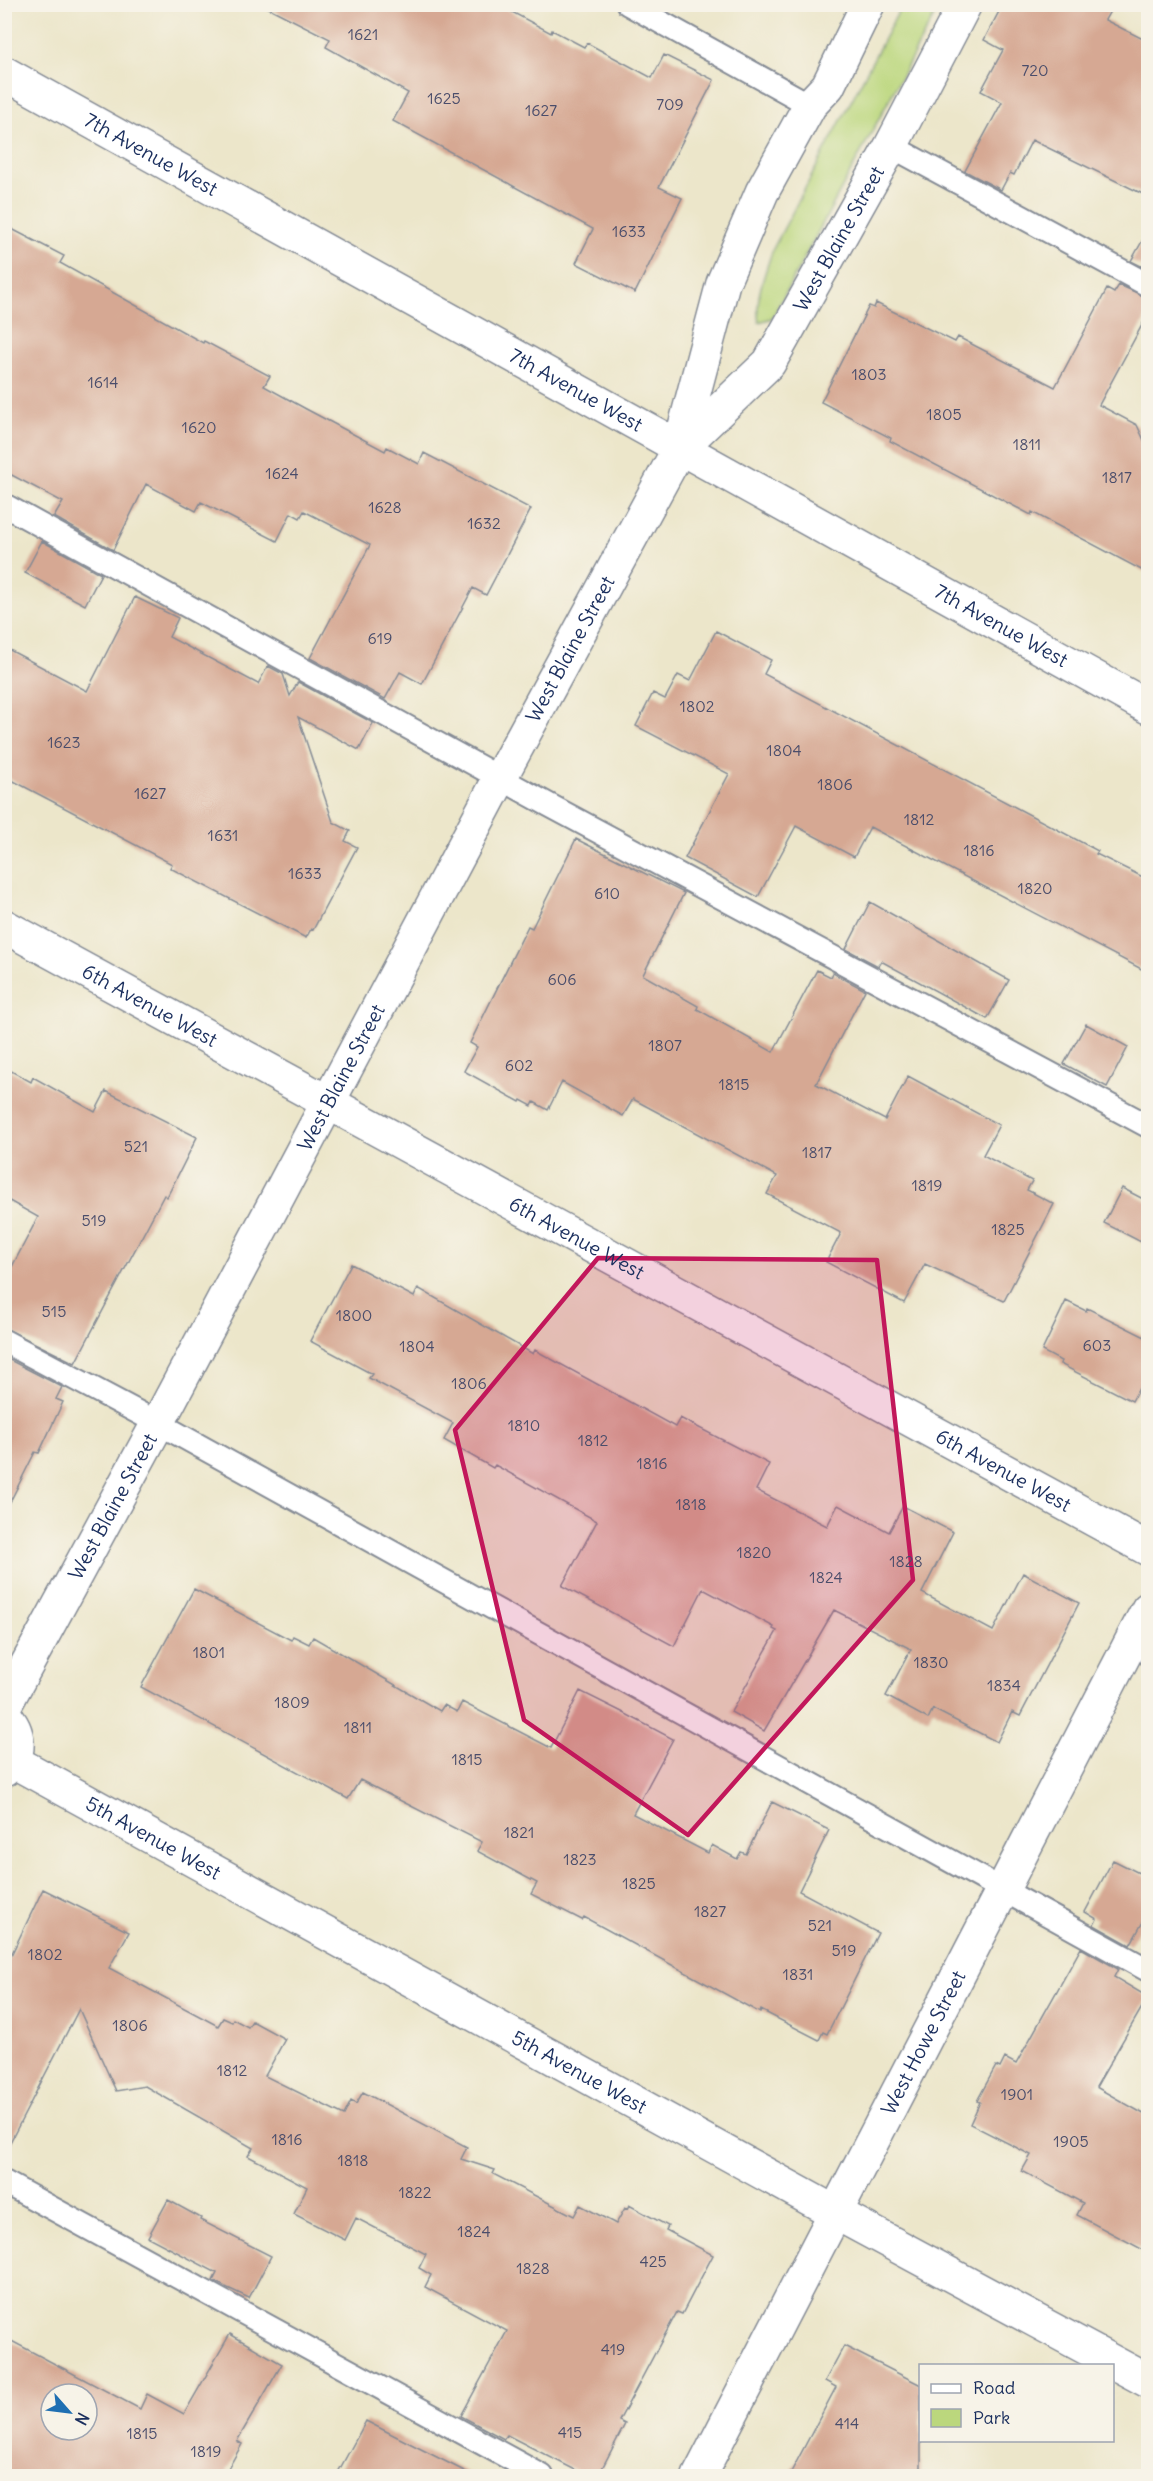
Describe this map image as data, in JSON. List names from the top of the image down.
{
  "streets": {
    "street": [
      "7th Avenue West",
      "West Blaine Street",
      "6th Avenue West",
      "5th Avenue West",
      "West Howe Street"
    ]
  },
  "crossings": [
    ["7th Avenue West", "West Blaine Street"],
    ["West Blaine Street", "6th Avenue West"],
    ["5th Avenue West", "West Howe Street"]
  ],
  "house_numbers": [
    "1621",
    "720",
    "1625",
    "709",
    "1627",
    "1633",
    "1803",
    "1614",
    "1805",
    "1620",
    "1811",
    "1624",
    "1817",
    "1628",
    "1632",
    "619",
    "1802",
    "1623",
    "1804",
    "1806",
    "1627",
    "1812",
    "1631",
    "1816",
    "1633",
    "1820",
    "610",
    "606",
    "1807",
    "602",
    "1815",
    "521",
    "1817",
    "1819",
    "519",
    "1825",
    "515",
    "1800",
    "603",
    "1804",
    "1806",
    "1810",
    "1812",
    "1816",
    "1818",
    "1820",
    "1828",
    "1824",
    "1801",
    "1830",
    "1834",
    "1809",
    "1811",
    "1815",
    "1821",
    "1823",
    "1825",
    "1827",
    "521",
    "519",
    "1802",
    "1831",
    "1806",
    "1812",
    "1901",
    "1816",
    "1905",
    "1818",
    "1822",
    "1824",
    "425",
    "1828",
    "419",
    "414",
    "415",
    "1815",
    "1819"
  ],
  "legend": ["Road", "Park"],
  "north": "bottom right"
}
